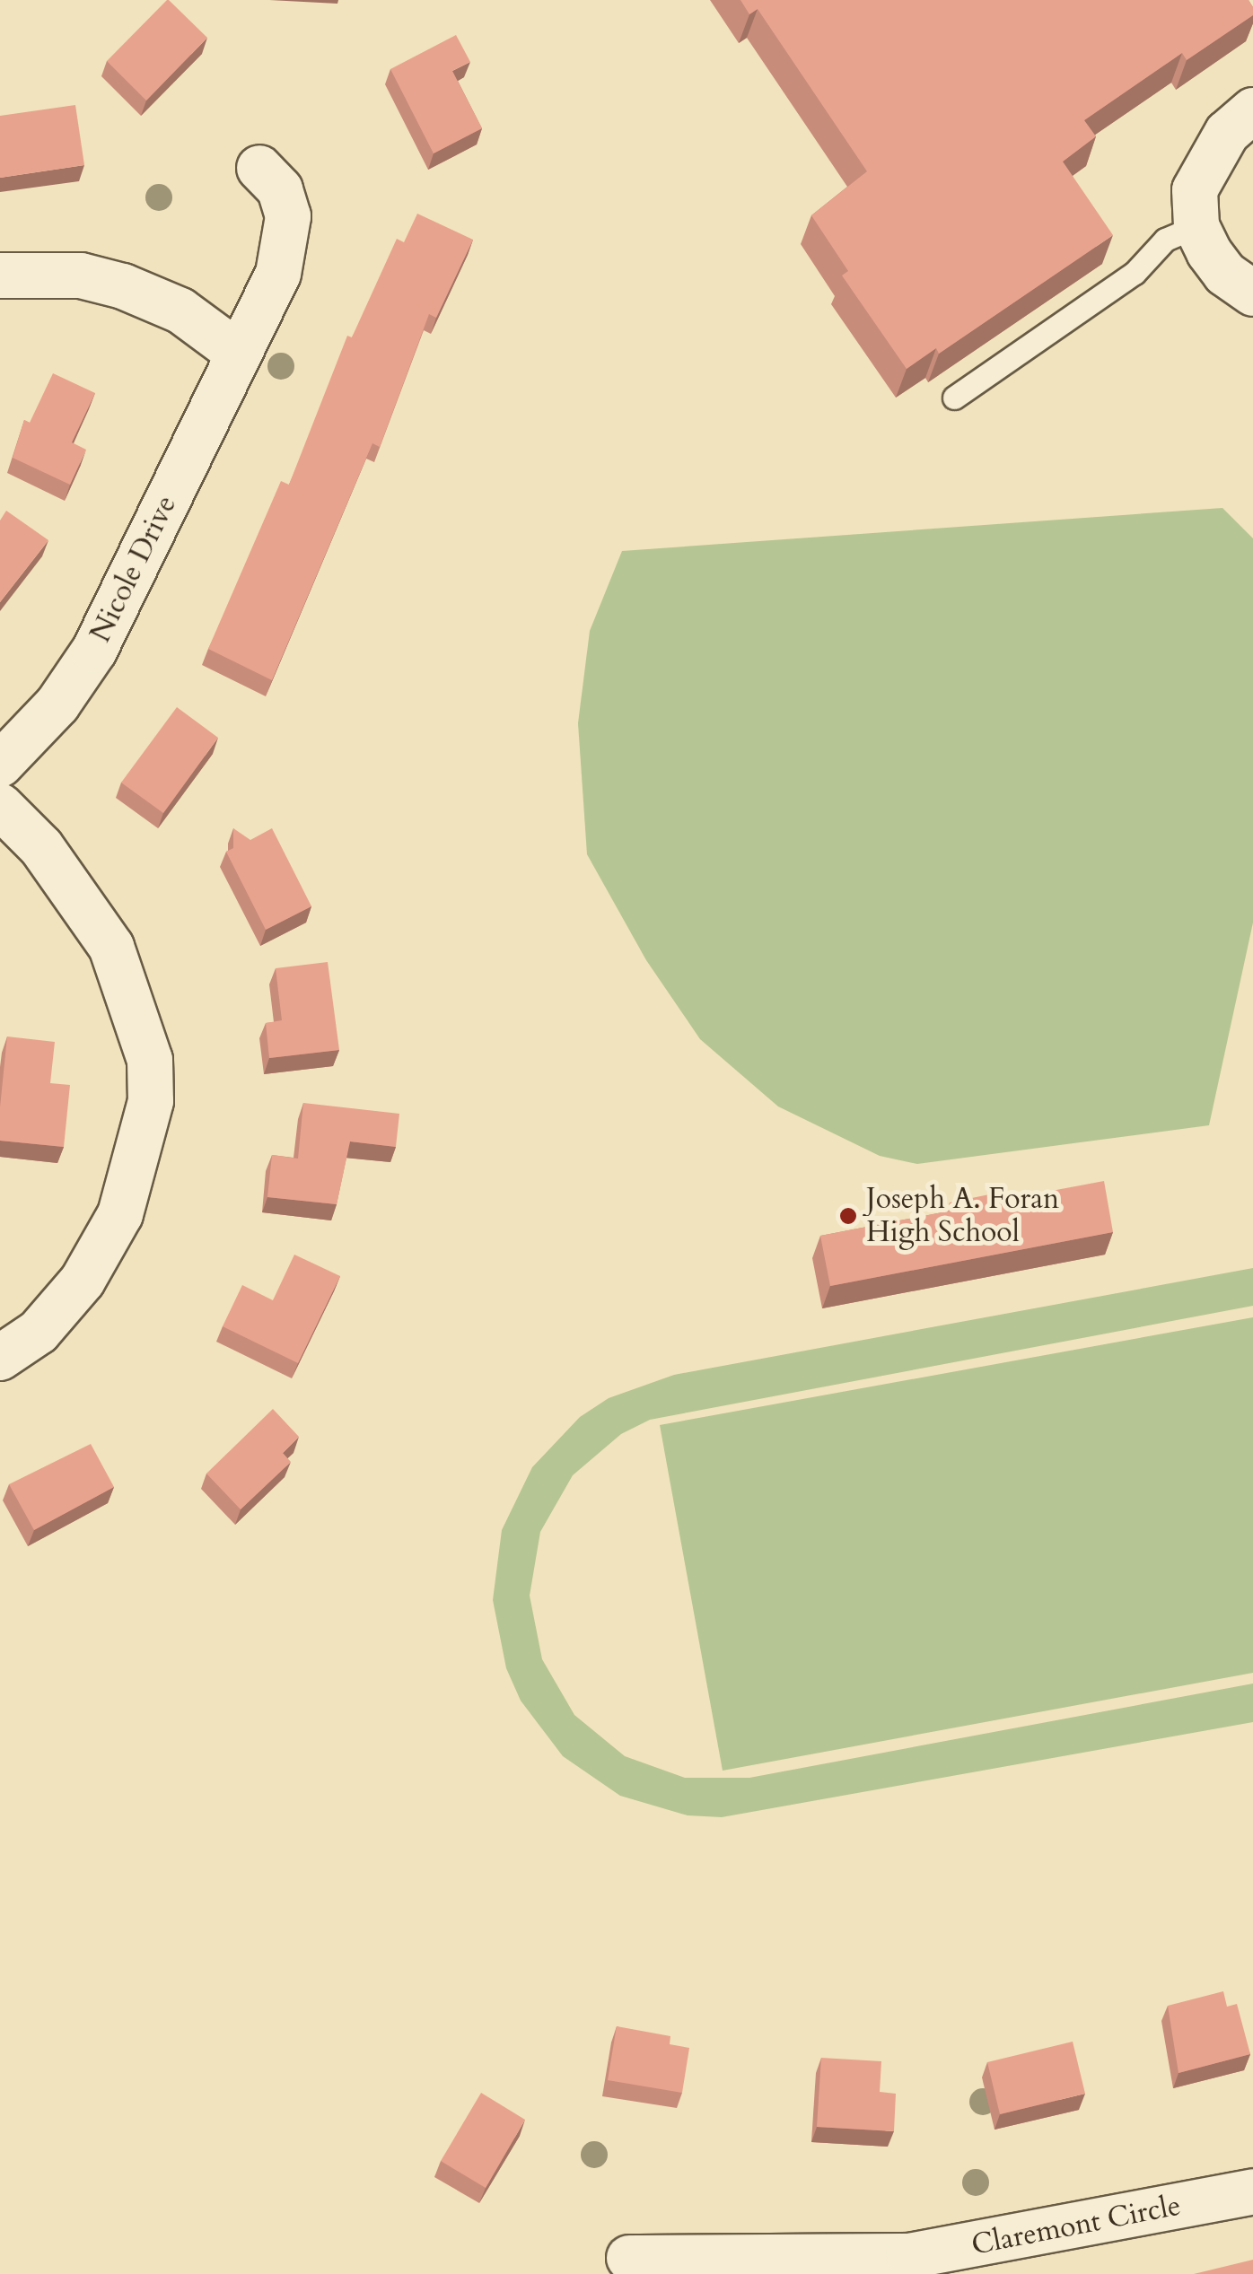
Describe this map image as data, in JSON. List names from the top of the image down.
{
  "streets": {
    "street": ["Nicole Drive", "Claremont Circle"]
  },
  "places": ["Joseph A. Foran High School"]
}
